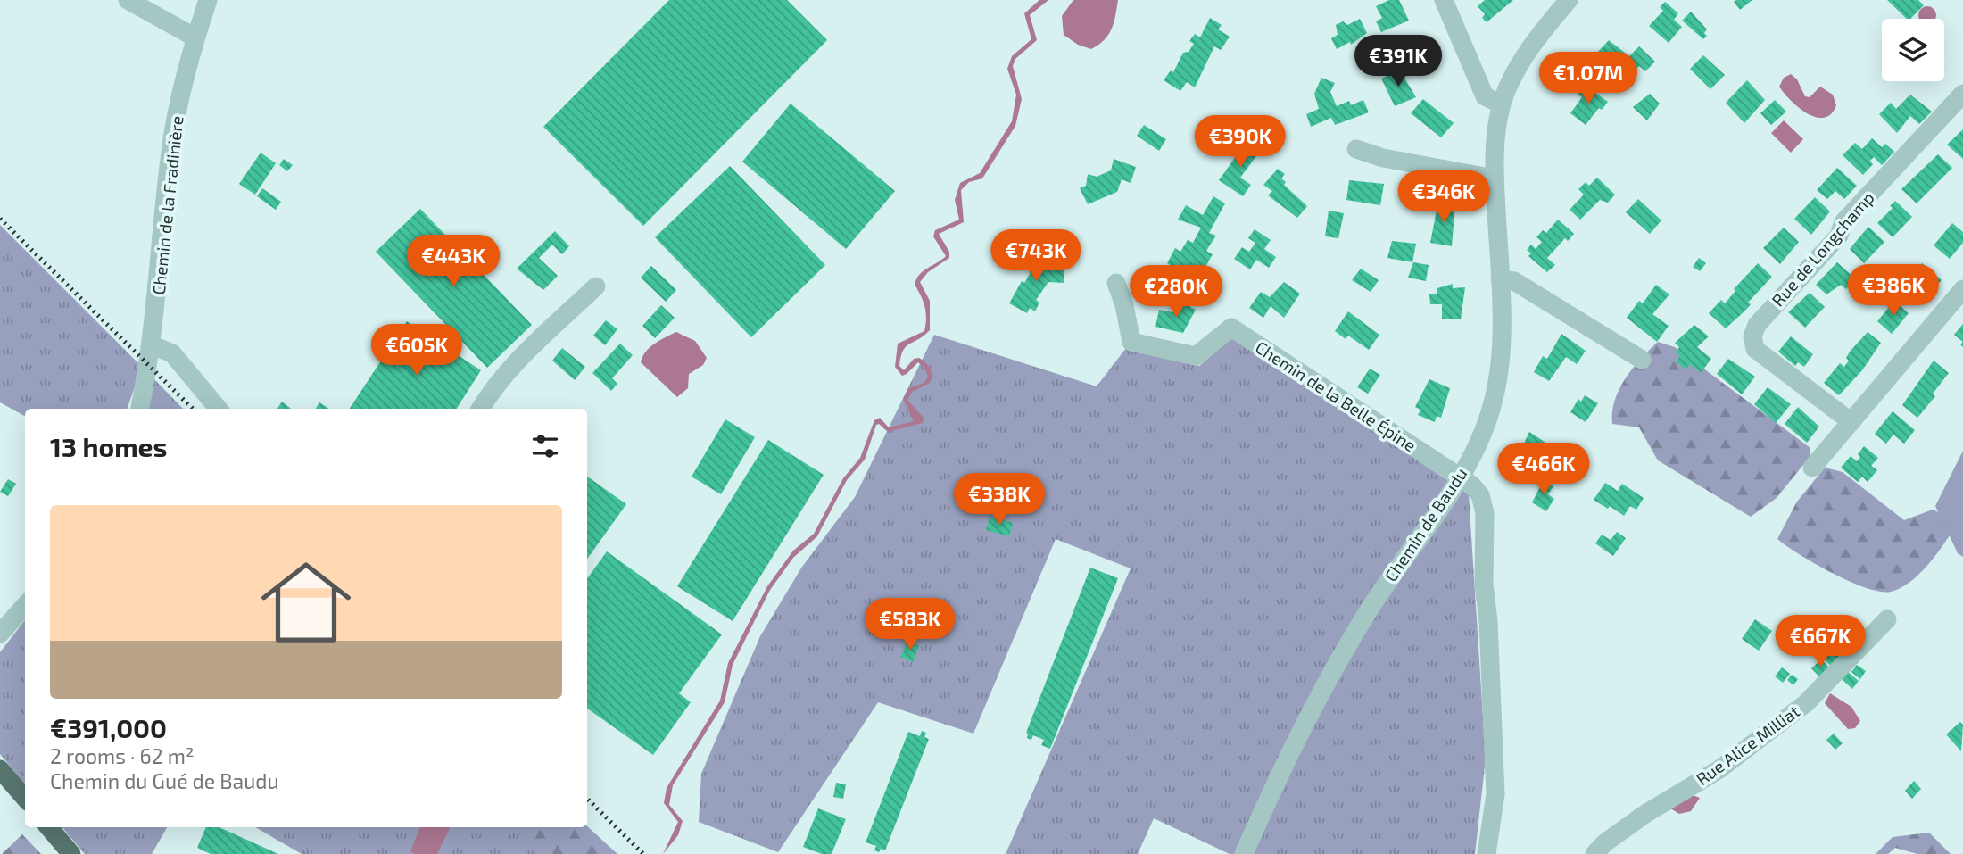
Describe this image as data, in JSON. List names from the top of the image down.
{
  "streets": {
    "street": [
      "Chemin de la Fradinière",
      "Rue de Longchamp",
      "Chemin de la Belle Épine",
      "Chemin de Baudu",
      "Rue Alice Milliat"
    ]
  },
  "crossings": [
    ["Chemin de la Belle Épine", "Chemin de Baudu"]
  ],
  "page": {
    "price": [
      "€391K",
      "€1.07M",
      "€390K",
      "€346K",
      "€743K",
      "€443K",
      "€386K",
      "€280K",
      "€605K",
      "€466K",
      "€338K",
      "€583K",
      "€667K"
    ],
    "heading": "13 homes",
    "list": [
      {
        "name": "€391,000",
        "note": "2 rooms · 62 m² · Chemin du Gué de Baudu"
      }
    ]
  }
}
